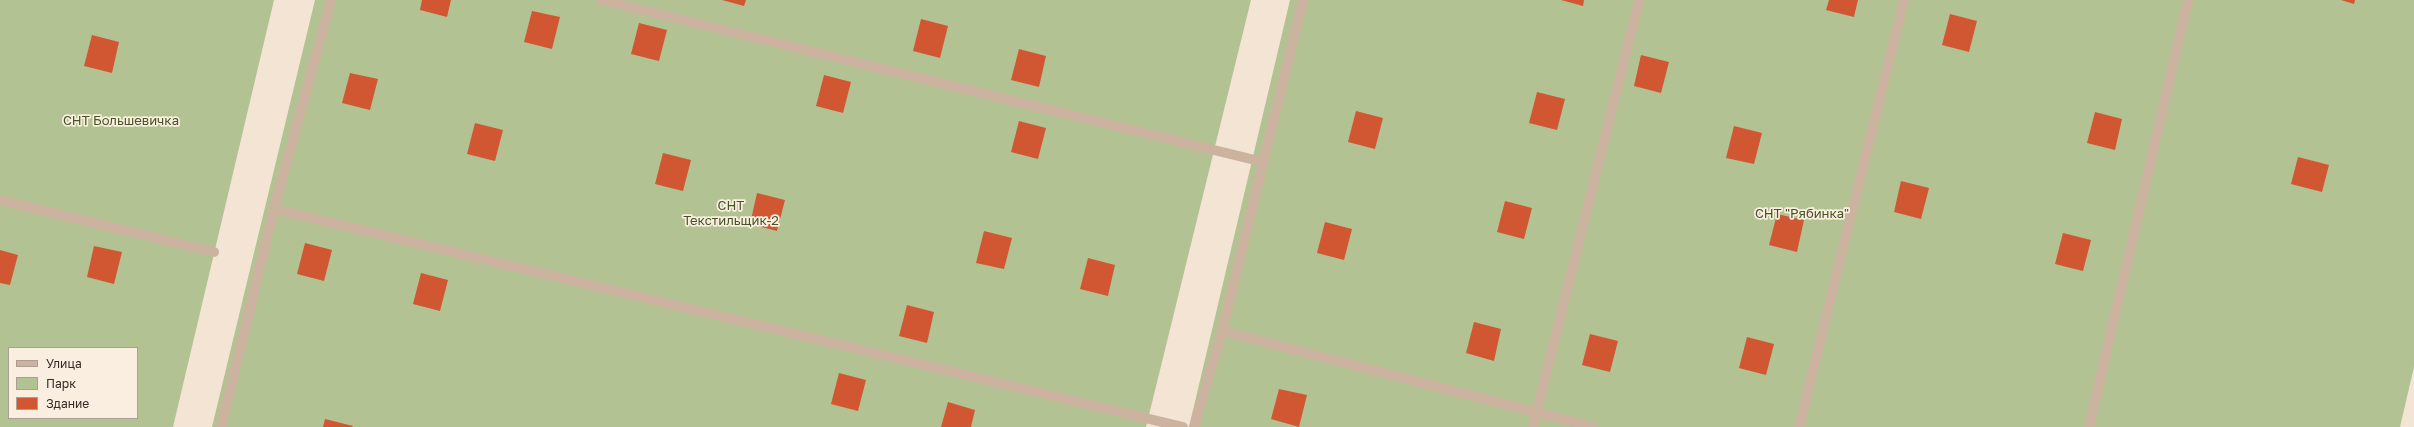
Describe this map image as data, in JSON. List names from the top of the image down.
{
  "parks": ["СНТ Большевичка", "СНТ Текстильщик-2", "СНТ \"Рябинка\""],
  "legend": ["Улица", "Парк", "Здание"]
}
